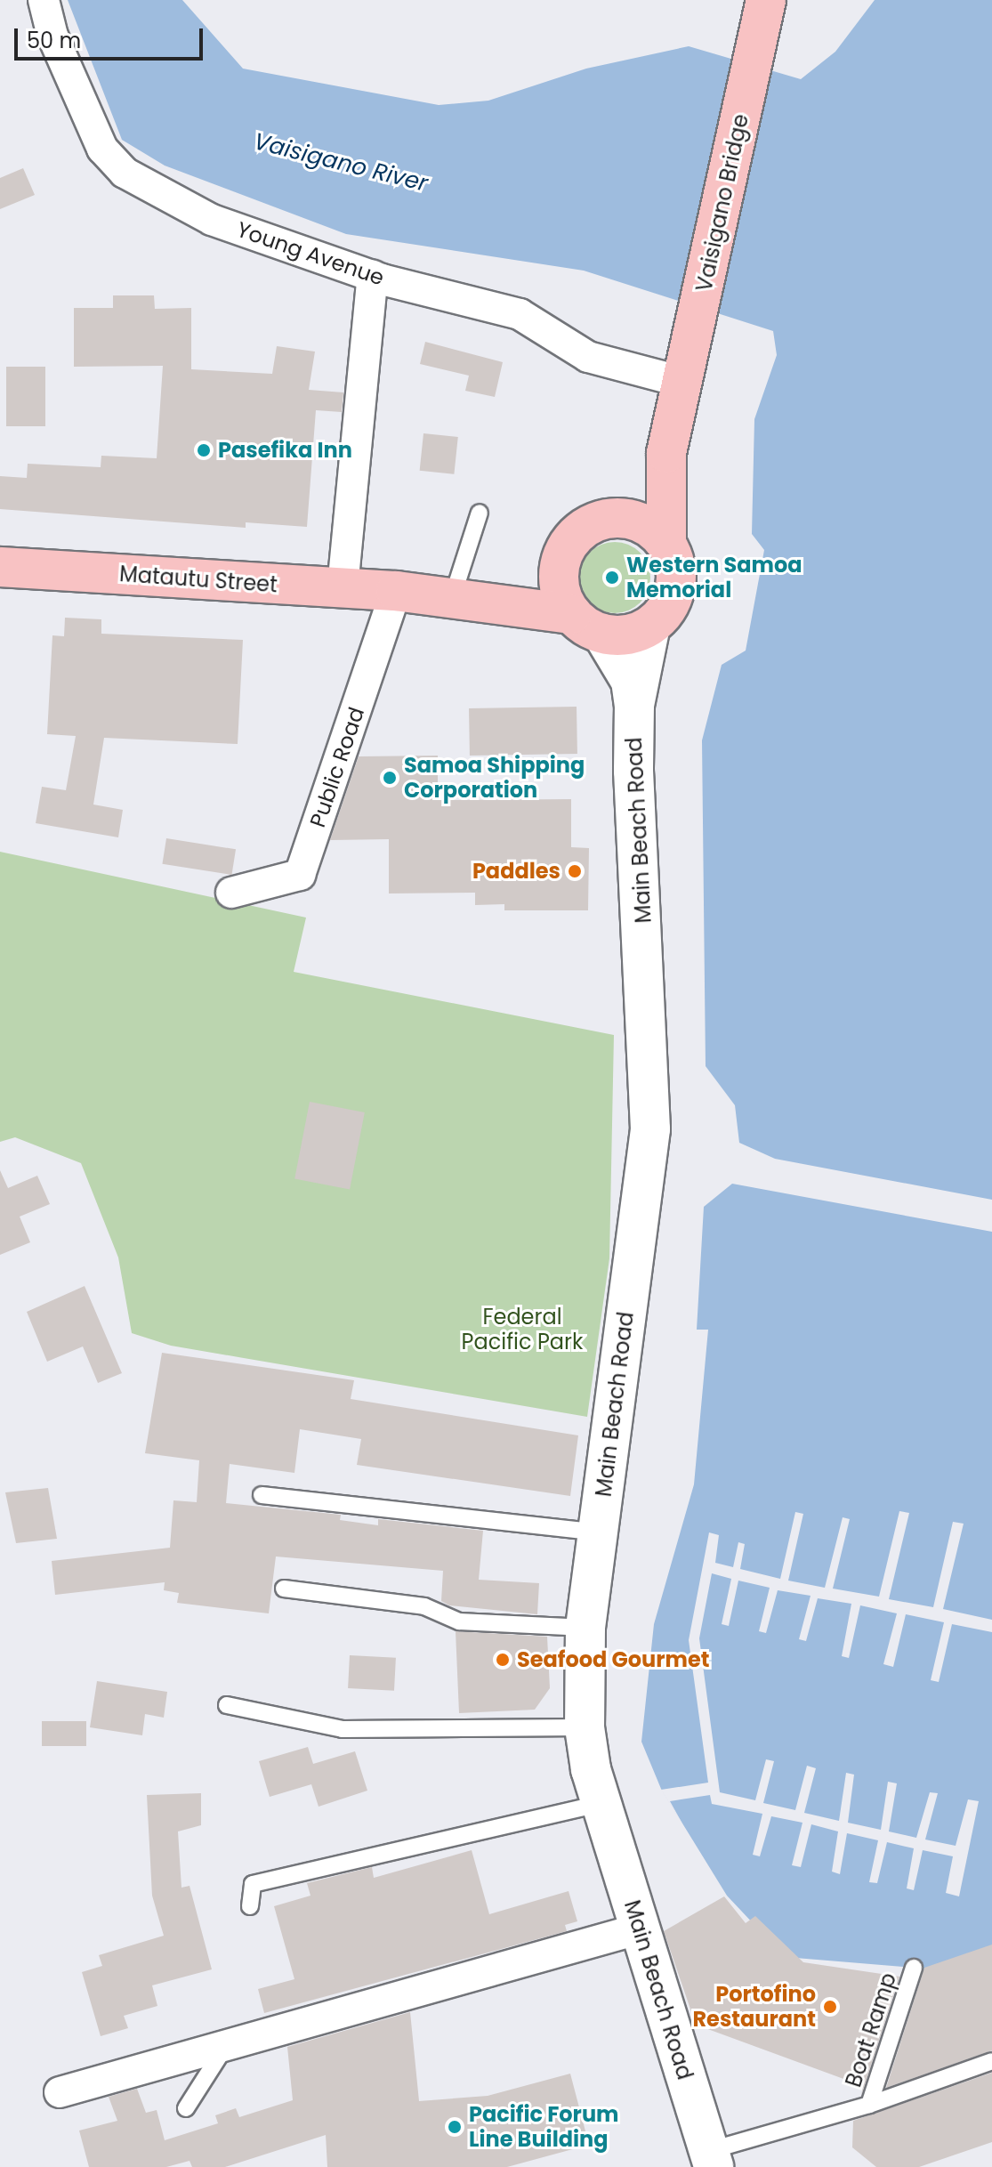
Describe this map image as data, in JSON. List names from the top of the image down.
{
  "streets": {
    "main road": ["Vaisigano Bridge", "Matautu Street", "Main Beach Road"],
    "street": ["Young Avenue", "Public Road"],
    "lane": ["Boat Ramp"]
  },
  "crossings": [
    ["Vaisigano Bridge", "Young Avenue"],
    ["Matautu Street", "Public Road"],
    ["Matautu Street", "Main Beach Road"]
  ],
  "water": ["Vaisigano River"],
  "parks": ["Federal Pacific Park"],
  "places": [
    "Pasefika Inn",
    "Western Samoa Memorial",
    "Samoa Shipping Corporation",
    "Paddles",
    "Seafood Gourmet",
    "Portofino Restaurant",
    "Pacific Forum Line Building"
  ],
  "scale_bar": "50 m"
}
